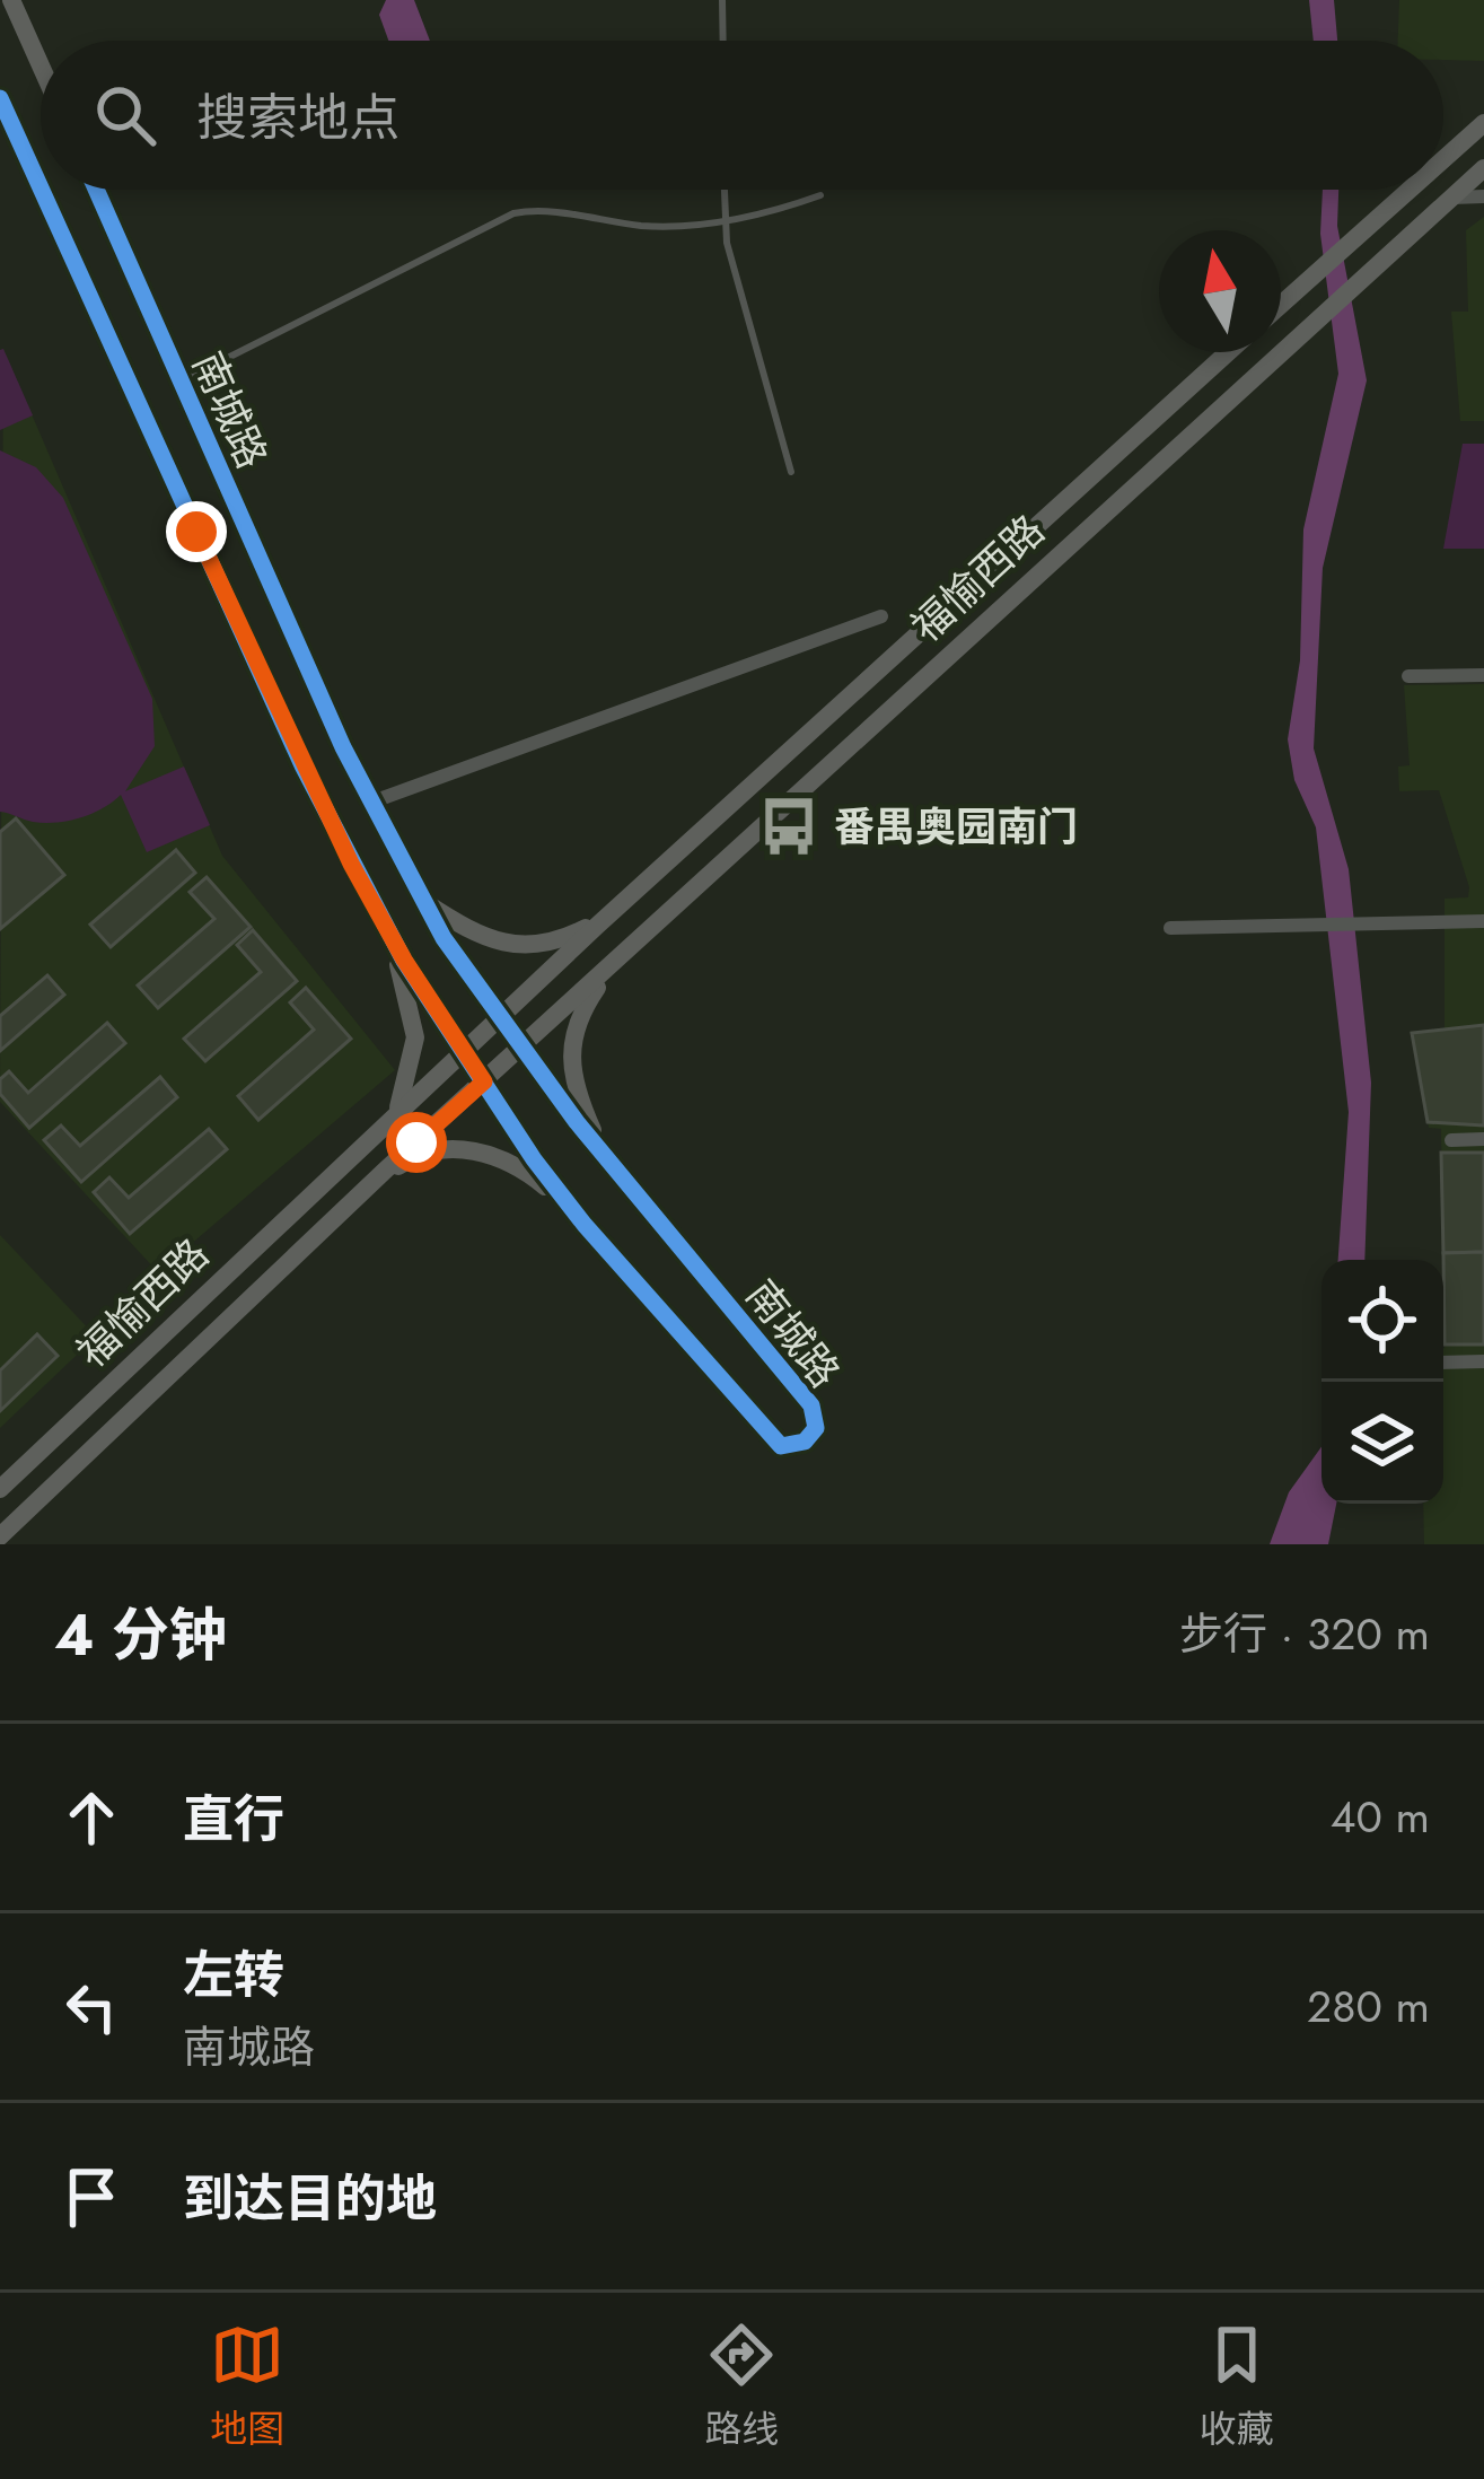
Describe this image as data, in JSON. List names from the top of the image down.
{
  "streets": {
    "street": ["南城路", "福愉西路"]
  },
  "crossings": [
    ["南城路", "福愉西路"]
  ],
  "places": {
    "bus stop": ["番禺奥园南门"]
  },
  "north": "top",
  "page": {
    "search": "搜索地点",
    "heading": ["4 分钟", "步行 · 320 m"],
    "list": [
      ["直行", "40 m"],
      ["左转", "南城路", "280 m"],
      "到达目的地"
    ],
    "nav": ["地图", "路线", "收藏"]
  }
}
